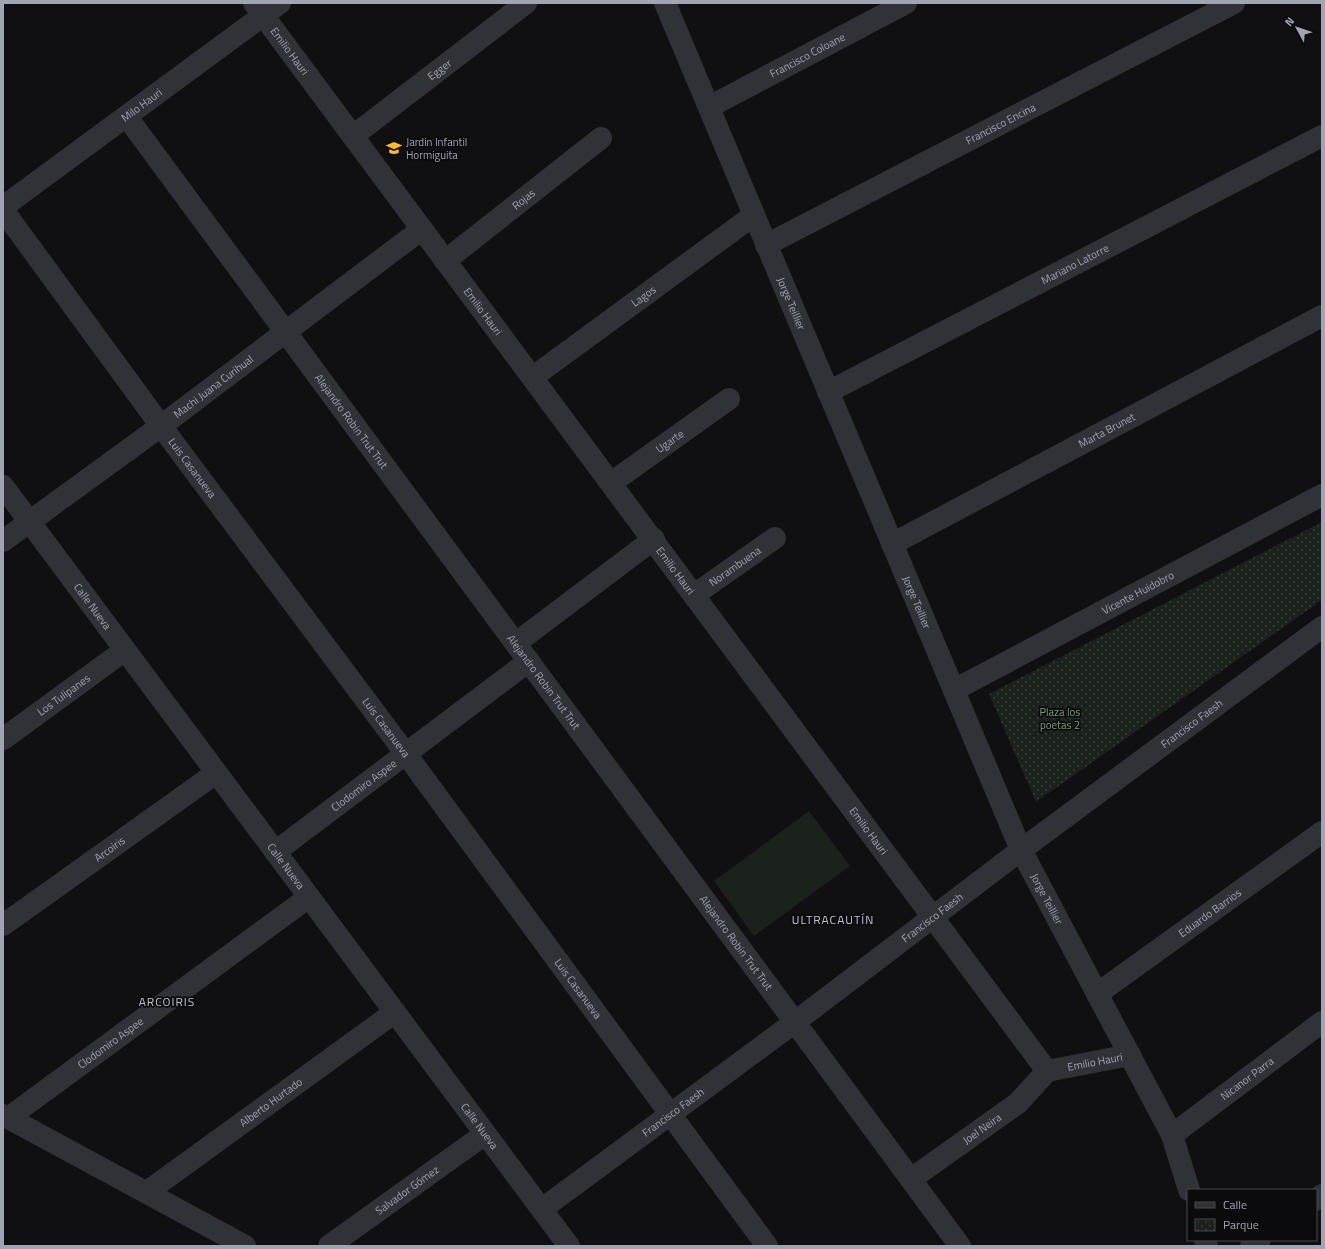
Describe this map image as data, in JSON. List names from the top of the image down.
{
  "streets": {
    "street": [
      "Emilio Hauri",
      "Francisco Coloane",
      "Egger",
      "Milo Hauri",
      "Francisco Encina",
      "Rojas",
      "Mariano Latorre",
      "Lagos",
      "Jorge Teillier",
      "Machi Juana Curihual",
      "Alejandro Robin Trut Trut",
      "Marta Brunet",
      "Ugarte",
      "Luis Casanueva",
      "Norambuena",
      "Vicente Huidobro",
      "Calle Nueva",
      "Los Tulipanes",
      "Francisco Faesh",
      "Clodomiro Aspee",
      "Arcoiris",
      "Eduardo Barrios",
      "Nicanor Parra",
      "Alberto Hurtado",
      "Joel Neira",
      "Salvador Gómez"
    ]
  },
  "crossings": [
    ["Emilio Hauri", "Egger"],
    ["Emilio Hauri", "Milo Hauri"],
    ["Emilio Hauri", "Rojas"],
    ["Emilio Hauri", "Lagos"],
    ["Emilio Hauri", "Jorge Teillier"],
    ["Emilio Hauri", "Machi Juana Curihual"],
    ["Emilio Hauri", "Ugarte"],
    ["Emilio Hauri", "Norambuena"],
    ["Emilio Hauri", "Francisco Faesh"],
    ["Emilio Hauri", "Joel Neira"],
    ["Francisco Coloane", "Jorge Teillier"],
    ["Milo Hauri", "Alejandro Robin Trut Trut"],
    ["Milo Hauri", "Luis Casanueva"],
    ["Francisco Encina", "Jorge Teillier"],
    ["Mariano Latorre", "Jorge Teillier"],
    ["Lagos", "Jorge Teillier"],
    ["Jorge Teillier", "Marta Brunet"],
    ["Jorge Teillier", "Vicente Huidobro"],
    ["Jorge Teillier", "Francisco Faesh"],
    ["Jorge Teillier", "Eduardo Barrios"],
    ["Jorge Teillier", "Nicanor Parra"],
    ["Machi Juana Curihual", "Alejandro Robin Trut Trut"],
    ["Machi Juana Curihual", "Luis Casanueva"],
    ["Machi Juana Curihual", "Calle Nueva"],
    ["Alejandro Robin Trut Trut", "Francisco Faesh"],
    ["Alejandro Robin Trut Trut", "Clodomiro Aspee"],
    ["Alejandro Robin Trut Trut", "Joel Neira"],
    ["Luis Casanueva", "Francisco Faesh"],
    ["Luis Casanueva", "Clodomiro Aspee"],
    ["Calle Nueva", "Los Tulipanes"],
    ["Calle Nueva", "Francisco Faesh"],
    ["Calle Nueva", "Clodomiro Aspee"],
    ["Calle Nueva", "Arcoiris"],
    ["Calle Nueva", "Alberto Hurtado"],
    ["Calle Nueva", "Salvador Gómez"]
  ],
  "districts": ["ULTRACAUTÍN", "ARCOIRIS"],
  "parks": ["Plaza los poetas 2"],
  "places": {
    "school or university": ["Jardin Infantil Hormiguita"]
  },
  "legend": ["Calle", "Parque"],
  "north": "top left"
}
